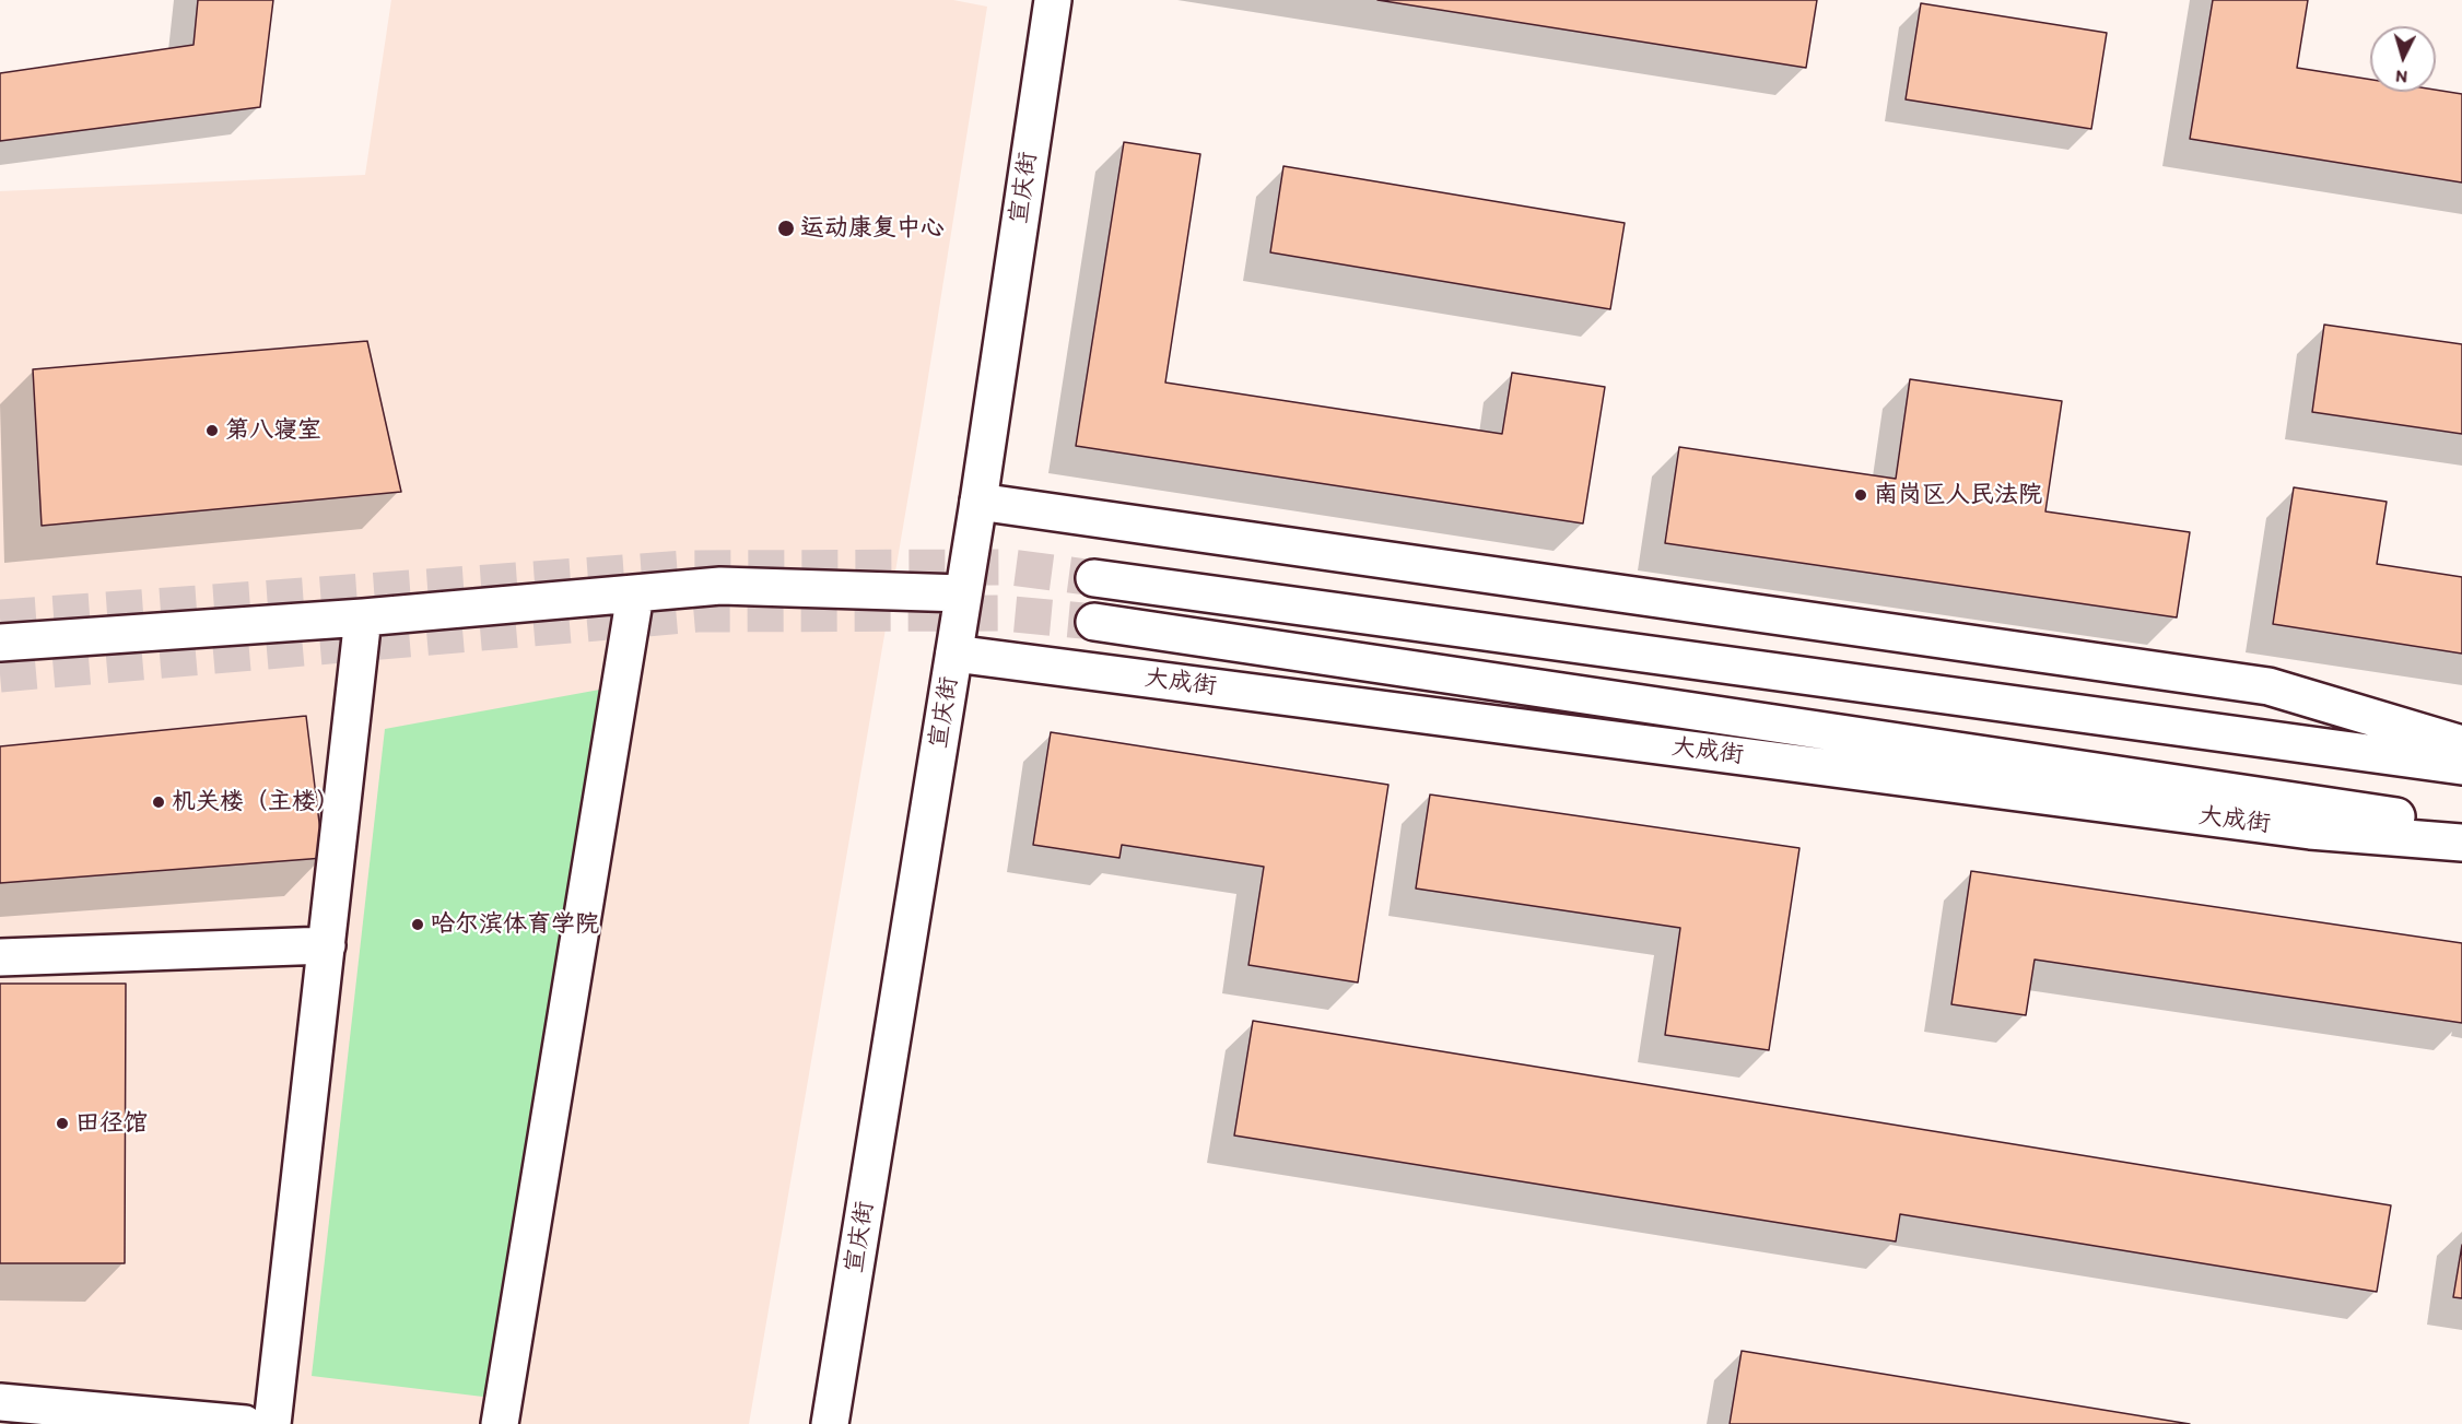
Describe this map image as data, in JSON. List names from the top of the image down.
{
  "streets": {
    "main road": ["宣庆街", "大成街"]
  },
  "crossings": [
    ["宣庆街", "大成街"]
  ],
  "places": [
    "运动康复中心",
    "第八寝室",
    "南岗区人民法院",
    "机关楼（主楼）",
    "哈尔滨体育学院",
    "田径馆"
  ],
  "north": "bottom"
}
